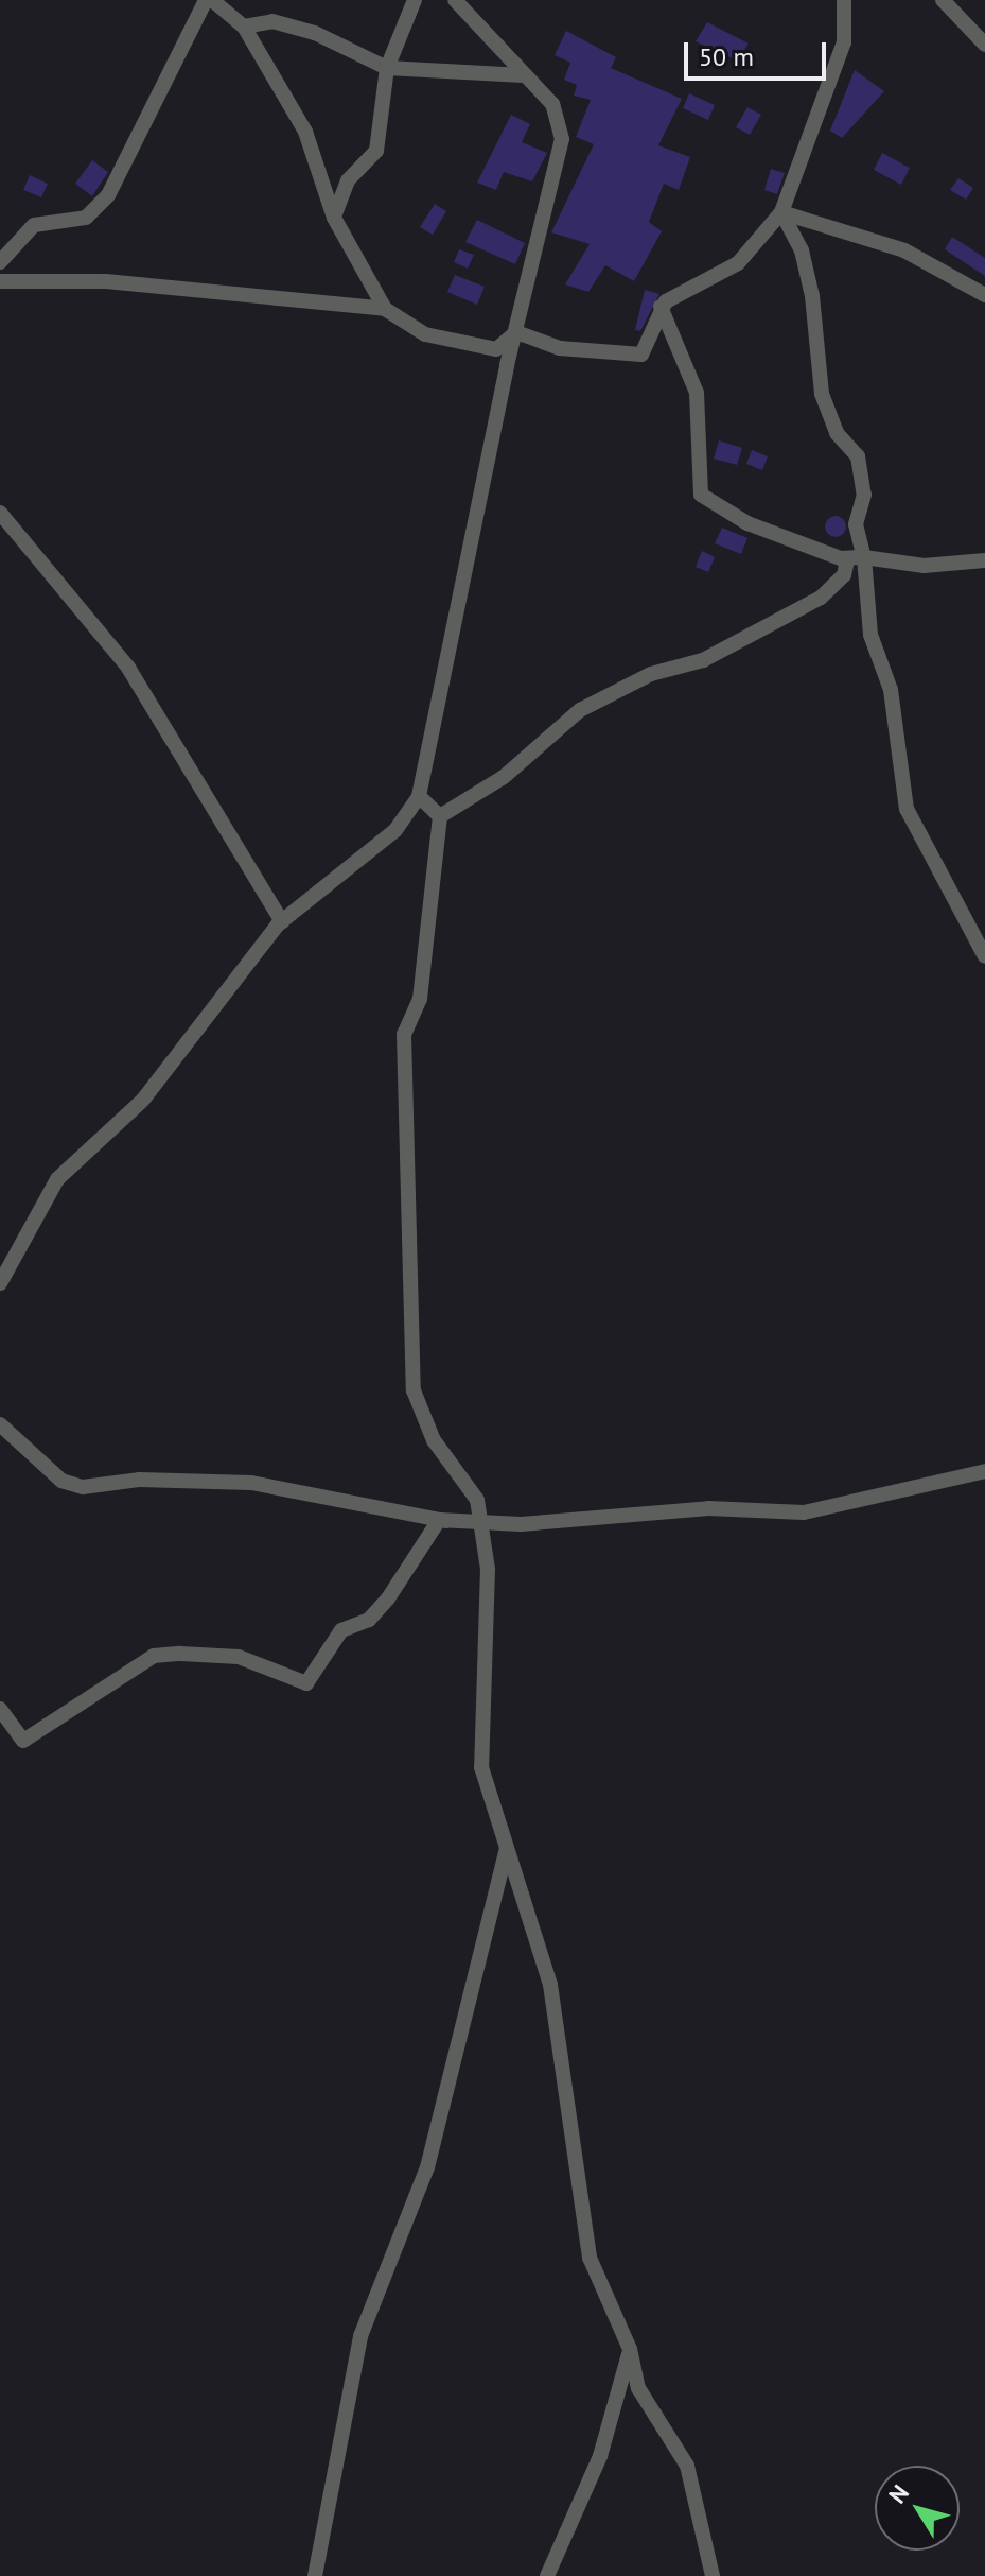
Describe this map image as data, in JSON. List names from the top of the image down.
{
  "scale_bar": "50 m",
  "north": "top left"
}
